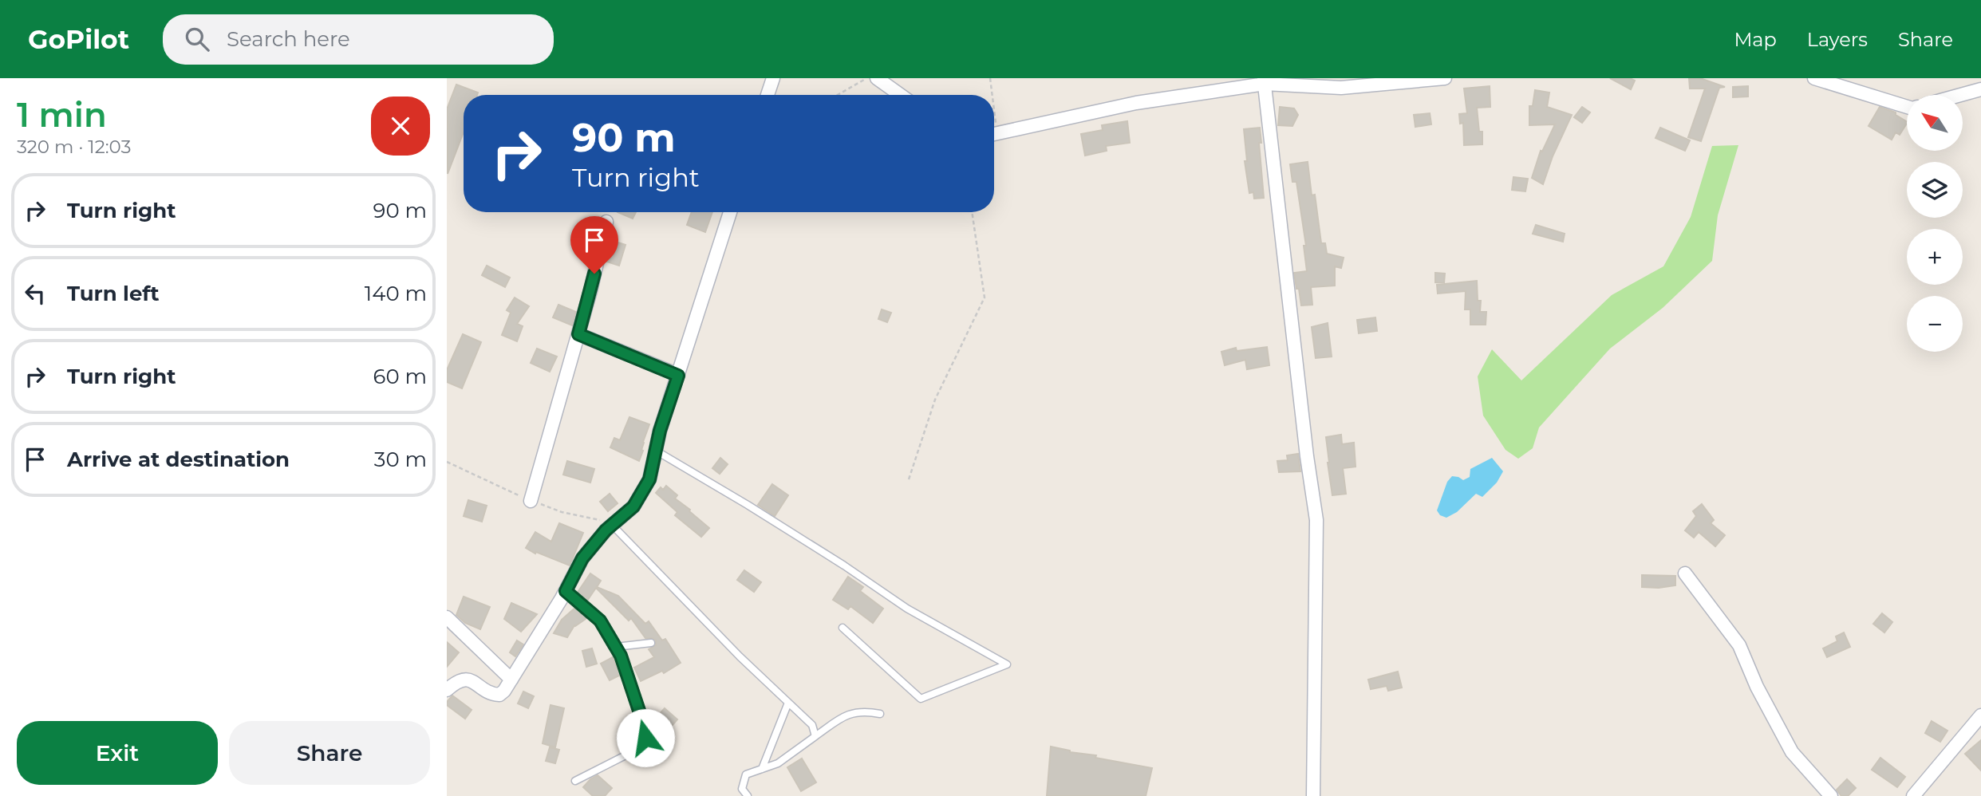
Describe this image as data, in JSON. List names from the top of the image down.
{
  "north": "top left",
  "page": {
    "header": "GoPilot",
    "search": "Search here",
    "nav": ["Map", "Layers", "Share"],
    "heading": ["1 min", "320 m · 12:03"],
    "map_buttons": ["+", "−"],
    "turn": ["90 m", "Turn right"],
    "list": [
      {
        "name": "Turn right",
        "value": "90 m"
      },
      {
        "name": "Turn left",
        "value": "140 m"
      },
      {
        "name": "Turn right",
        "value": "60 m"
      },
      {
        "name": "Arrive at destination",
        "value": "30 m"
      }
    ],
    "buttons": ["Exit", "Share"]
  }
}
